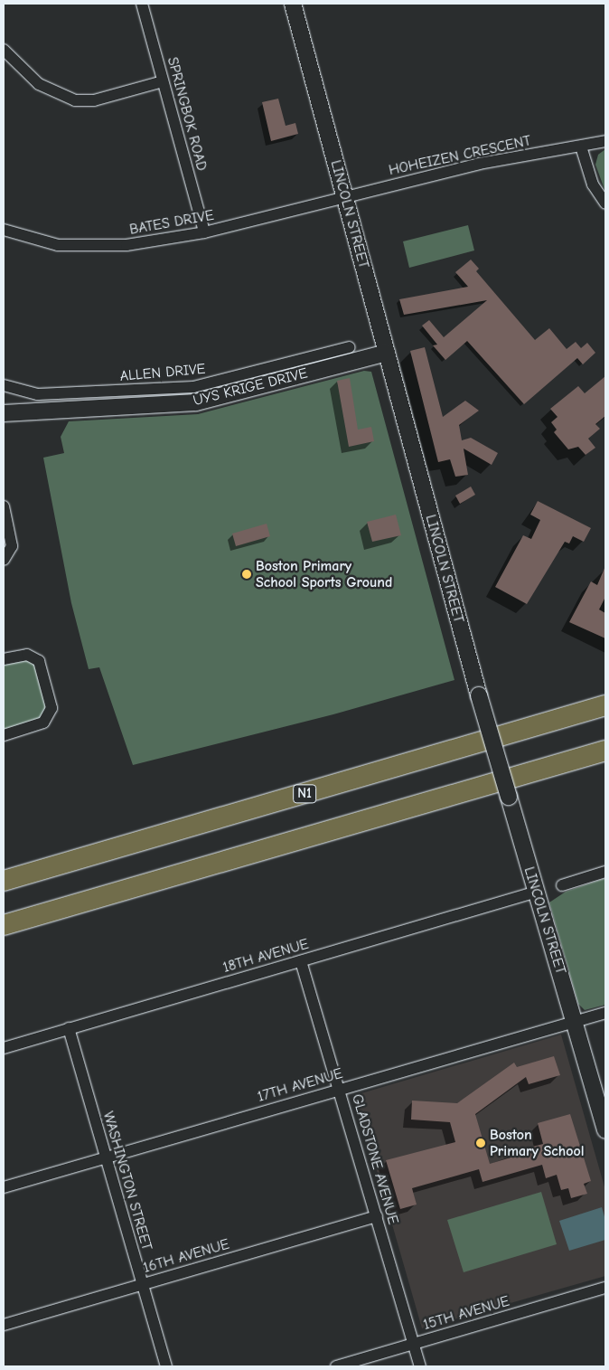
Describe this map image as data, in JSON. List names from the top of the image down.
{
  "streets": {
    "highway": ["N1"],
    "street": [
      "SPRINGBOK ROAD",
      "HOHEIZEN CRESCENT",
      "LINCOLN STREET",
      "BATES DRIVE",
      "ALLEN DRIVE",
      "UYS KRIGE DRIVE",
      "18TH AVENUE",
      "17TH AVENUE",
      "GLADSTONE AVENUE",
      "WASHINGTON STREET",
      "16TH AVENUE",
      "15TH AVENUE"
    ]
  },
  "crossings": [
    ["SPRINGBOK ROAD", "BATES DRIVE"],
    ["HOHEIZEN CRESCENT", "LINCOLN STREET"],
    ["HOHEIZEN CRESCENT", "BATES DRIVE"],
    ["LINCOLN STREET", "BATES DRIVE"],
    ["LINCOLN STREET", "UYS KRIGE DRIVE"],
    ["LINCOLN STREET", "18TH AVENUE"],
    ["LINCOLN STREET", "17TH AVENUE"],
    ["18TH AVENUE", "GLADSTONE AVENUE"],
    ["18TH AVENUE", "WASHINGTON STREET"],
    ["17TH AVENUE", "GLADSTONE AVENUE"],
    ["17TH AVENUE", "WASHINGTON STREET"],
    ["GLADSTONE AVENUE", "16TH AVENUE"],
    ["GLADSTONE AVENUE", "15TH AVENUE"],
    ["WASHINGTON STREET", "16TH AVENUE"]
  ],
  "places": ["Boston Primary School Sports Ground", "Boston Primary School"]
}
